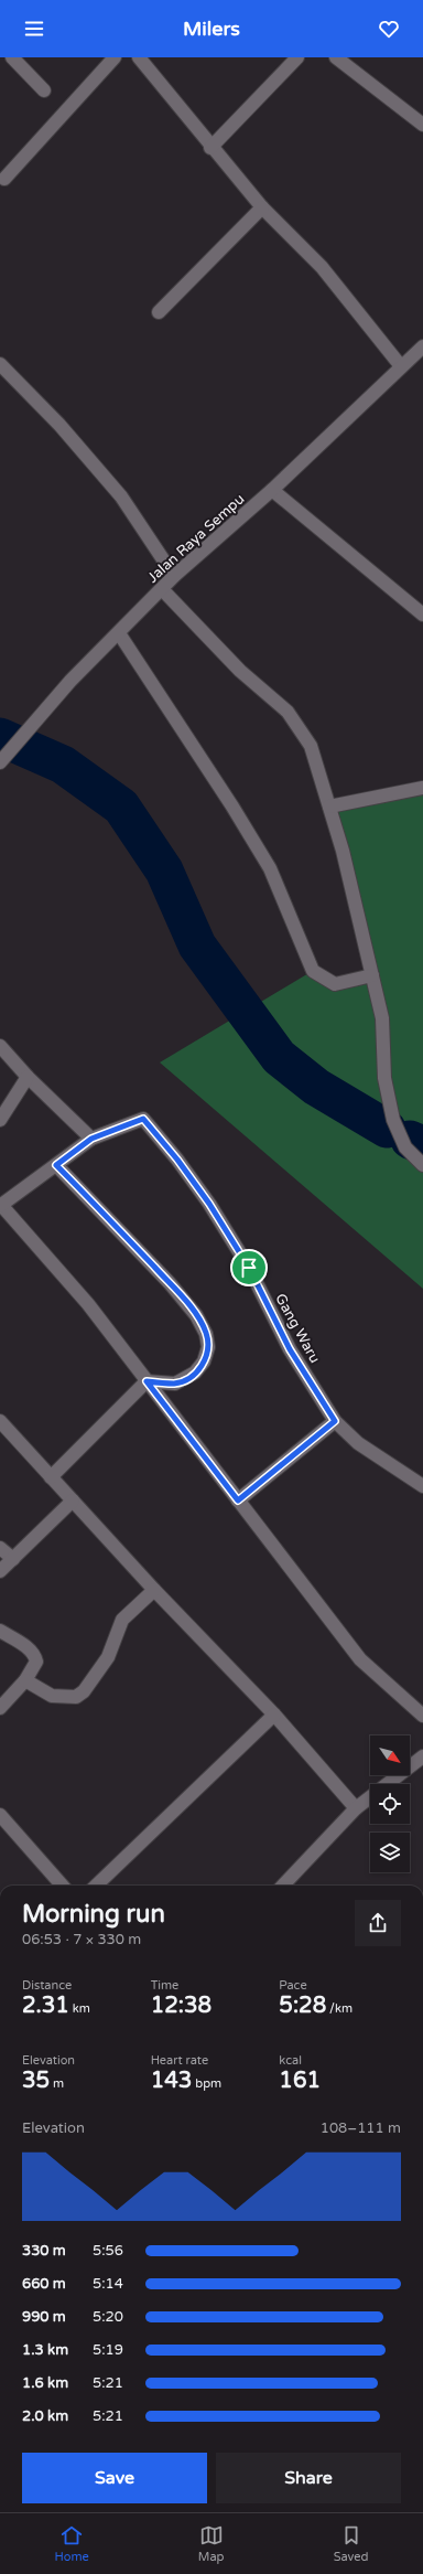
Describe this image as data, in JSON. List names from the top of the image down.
{
  "streets": {
    "street": ["Jalan Raya Sempu", "Gang Waru"]
  },
  "north": "bottom right",
  "page": {
    "header": "Milers",
    "heading": ["Morning run", "06:53 · 7 × 330 m"],
    "stats": [
      ["Distance", "2.31 km"],
      ["Time", "12:38"],
      ["Pace", "5:28 /km"],
      ["Elevation", "35 m"],
      ["Heart rate", "143 bpm"],
      ["kcal", "161"]
    ],
    "chart": ["Elevation", "108–111 m"],
    "list": [
      {
        "name": "330 m",
        "note": "5:56"
      },
      {
        "name": "660 m",
        "note": "5:14"
      },
      {
        "name": "990 m",
        "note": "5:20"
      },
      {
        "name": "1.3 km",
        "note": "5:19"
      },
      {
        "name": "1.6 km",
        "note": "5:21"
      },
      {
        "name": "2.0 km",
        "note": "5:21"
      }
    ],
    "buttons": ["Save", "Share"],
    "tabs": ["Home", "Map", "Saved"]
  }
}
